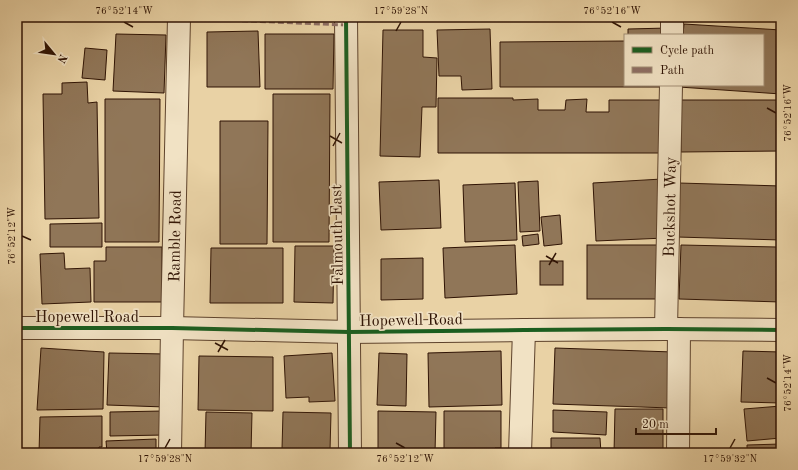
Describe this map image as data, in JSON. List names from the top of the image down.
{
  "streets": {
    "street": [
      "Buckshot Way",
      "Falmouth East",
      "Ramble Road",
      "Hopewell Road"
    ]
  },
  "crossings": [
    ["Buckshot Way", "Hopewell Road"],
    ["Falmouth East", "Hopewell Road"],
    ["Ramble Road", "Hopewell Road"]
  ],
  "legend": ["Cycle path", "Path"],
  "scale_bar": "20 m",
  "north": "bottom right",
  "coordinates": [
    "76°52'14\"W",
    "17°59'28\"N",
    "76°52'16\"W",
    "76°52'12\"W",
    "17°59'32\"N"
  ]
}
